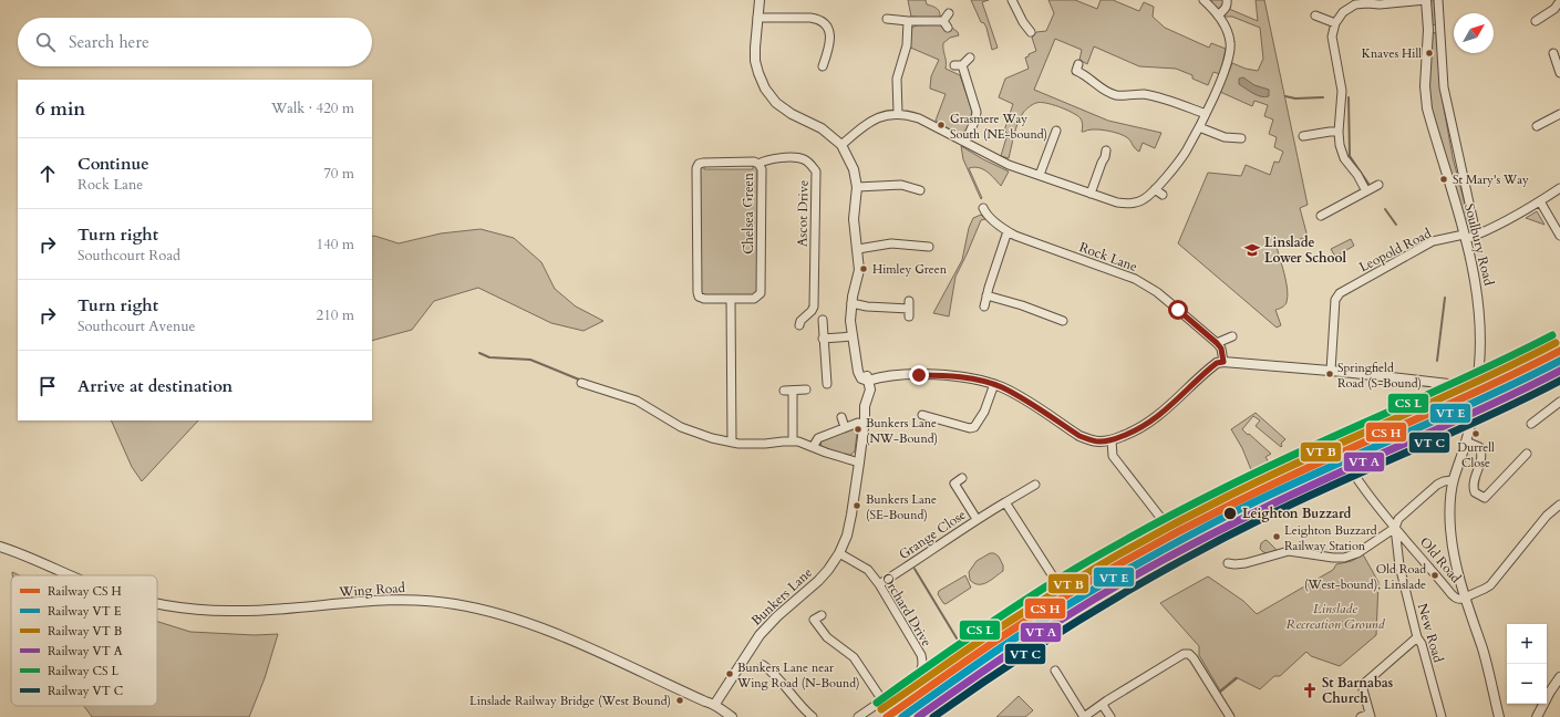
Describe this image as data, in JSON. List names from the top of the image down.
{
  "streets": {
    "street": [
      "Chelsea Green",
      "Ascot Drive",
      "Soulbury Road",
      "Leopold Road",
      "Rock Lane",
      "Grange Close",
      "Old Road",
      "Wing Road",
      "Bunkers Lane",
      "Orchard Drive",
      "New Road"
    ]
  },
  "crossings": [
    ["Chelsea Green", "Ascot Drive"],
    ["Soulbury Road", "Leopold Road"],
    ["Soulbury Road", "Old Road"],
    ["Grange Close", "Orchard Drive"],
    ["Old Road", "New Road"],
    ["Wing Road", "Bunkers Lane"],
    ["Bunkers Lane", "Orchard Drive"]
  ],
  "parks": ["Linslade Recreation Ground"],
  "places": {
    "other": [
      "Knaves Hill",
      "Grasmere Way South (NE-bound)",
      "St Mary's Way",
      "Himley Green",
      "Springfield Road (S-Bound)",
      "Bunkers Lane (NW-Bound)",
      "Durrell Close",
      "Bunkers Lane (SE-Bound)",
      "Leighton Buzzard",
      "Leighton Buzzard Railway Station",
      "Old Road (West-bound), Linslade",
      "Bunkers Lane near Wing Road (N-Bound)",
      "Linslade Railway Bridge (West Bound)"
    ],
    "school or university": ["Linslade Lower School"],
    "church": ["St Barnabas Church"]
  },
  "legend": [
    "Railway CS H",
    "Railway VT E",
    "Railway VT B",
    "Railway VT A",
    "Railway CS L",
    "Railway VT C"
  ],
  "north": "top right",
  "page": {
    "search": "Search here",
    "heading": ["6 min", "Walk · 420 m"],
    "list": [
      ["Continue", "Rock Lane", "70 m"],
      ["Turn right", "Southcourt Road", "140 m"],
      ["Turn right", "Southcourt Avenue", "210 m"],
      "Arrive at destination"
    ],
    "map_buttons": ["+", "−"]
  }
}
